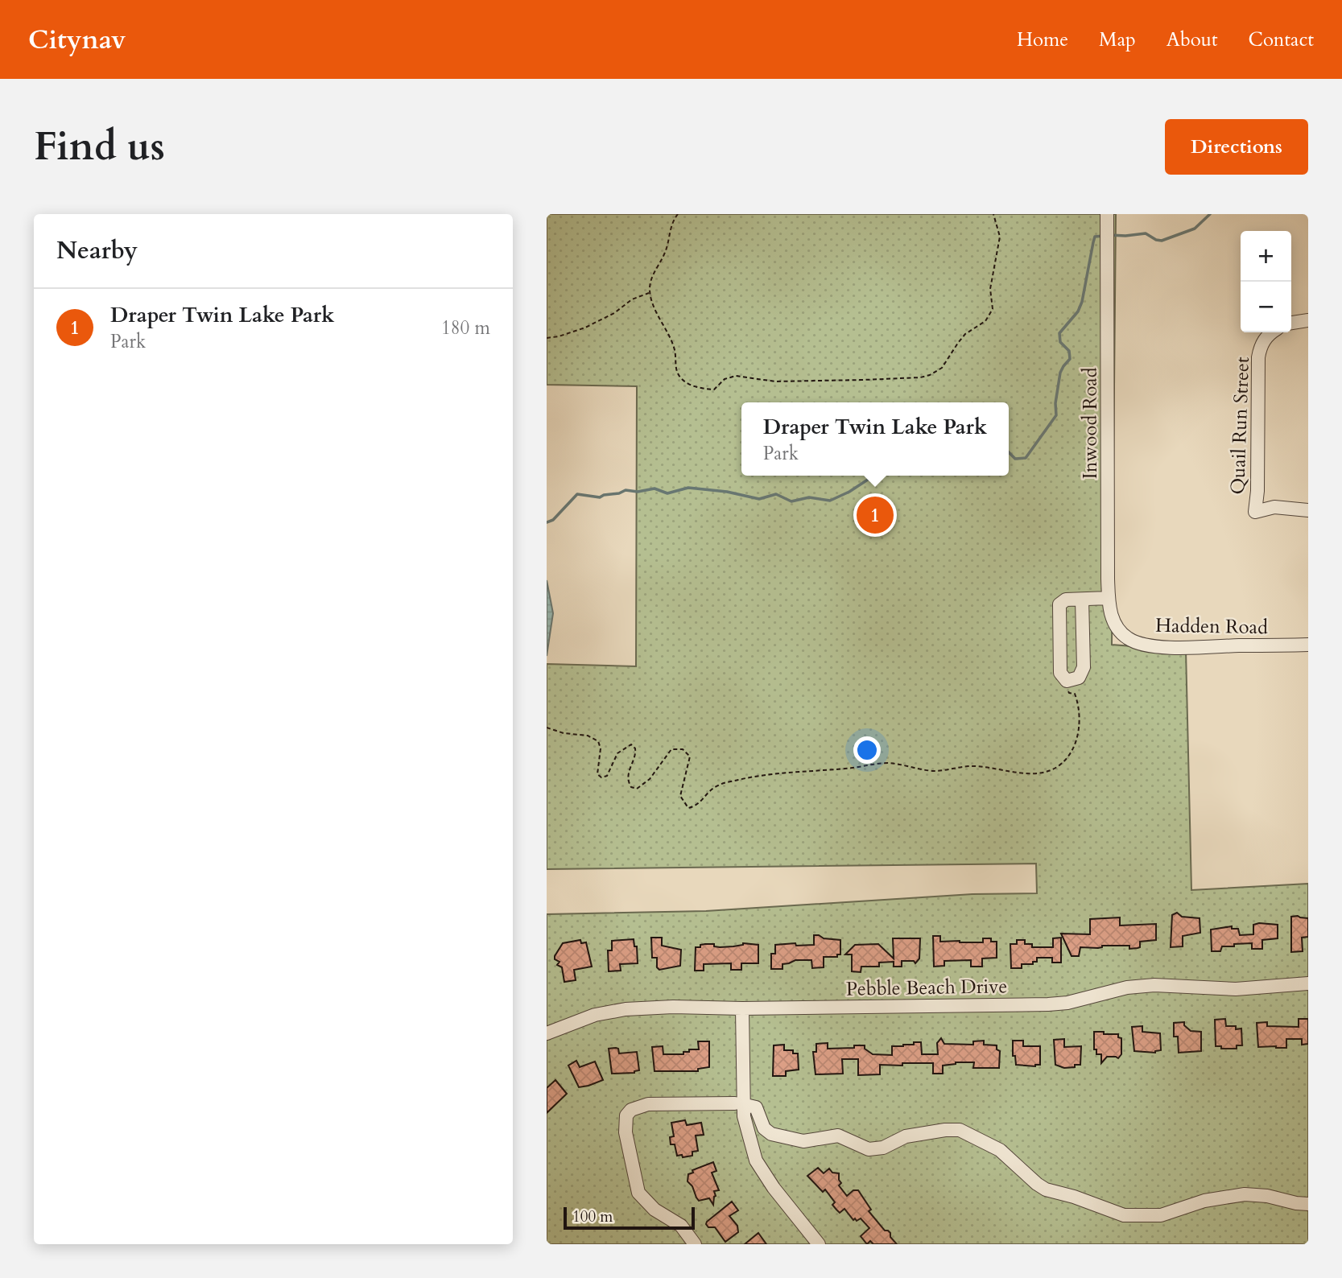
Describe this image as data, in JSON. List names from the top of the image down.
{
  "streets": {
    "street": [
      "Inwood Road",
      "Quail Run Street",
      "Hadden Road",
      "Pebble Beach Drive"
    ]
  },
  "crossings": [
    ["Inwood Road", "Hadden Road"]
  ],
  "scale_bar": "100 m",
  "page": {
    "header": "Citynav",
    "nav": [
      "Home",
      "Map",
      "About",
      "Contact"
    ],
    "buttons": "Directions",
    "title": "Find us",
    "heading": "Nearby",
    "map_buttons": ["+", "−"],
    "list": [
      {
        "mark": "1",
        "name": "Draper Twin Lake Park",
        "note": "Park",
        "value": "180 m"
      }
    ],
    "popup": ["Draper Twin Lake Park", "Park"],
    "pins": "1",
    "scale": "100 m"
  }
}
